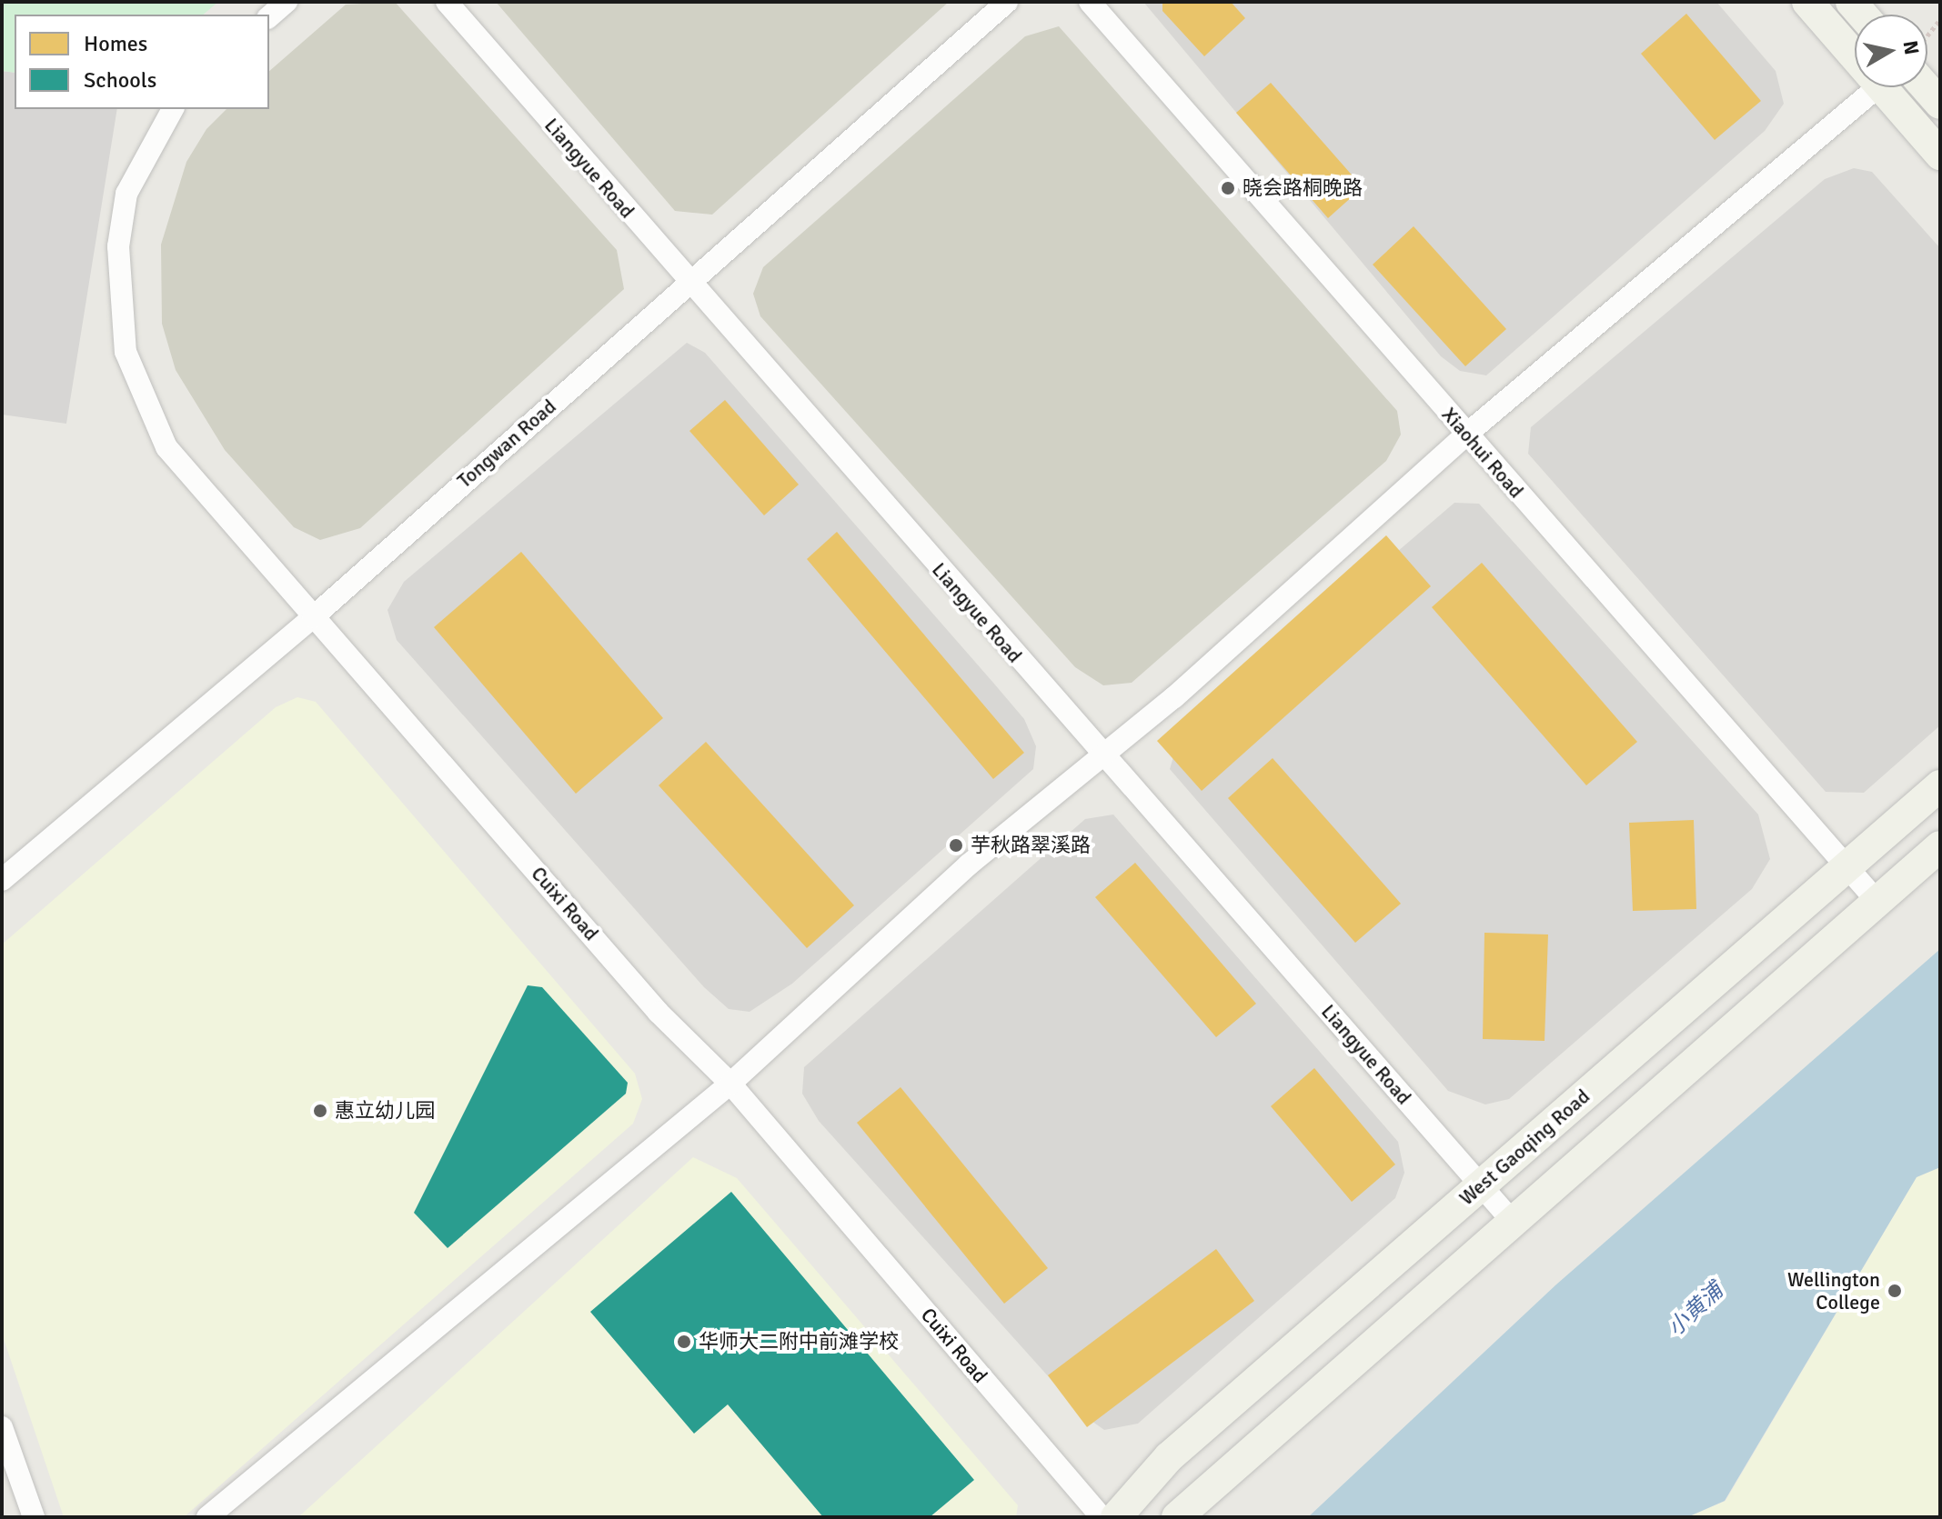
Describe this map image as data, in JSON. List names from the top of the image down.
{
  "streets": {
    "street": [
      "Liangyue Road",
      "Tongwan Road",
      "Xiaohui Road",
      "Cuixi Road",
      "West Gaoqing Road"
    ]
  },
  "crossings": [
    ["Liangyue Road", "Tongwan Road"],
    ["Liangyue Road", "West Gaoqing Road"],
    ["Tongwan Road", "Cuixi Road"],
    ["Xiaohui Road", "West Gaoqing Road"]
  ],
  "water": ["小黄浦"],
  "places": [
    "晓会路桐晚路",
    "芋秋路翠溪路",
    "惠立幼儿园",
    "Wellington College",
    "华师大二附中前滩学校"
  ],
  "legend": ["Homes", "Schools"],
  "north": "right"
}
